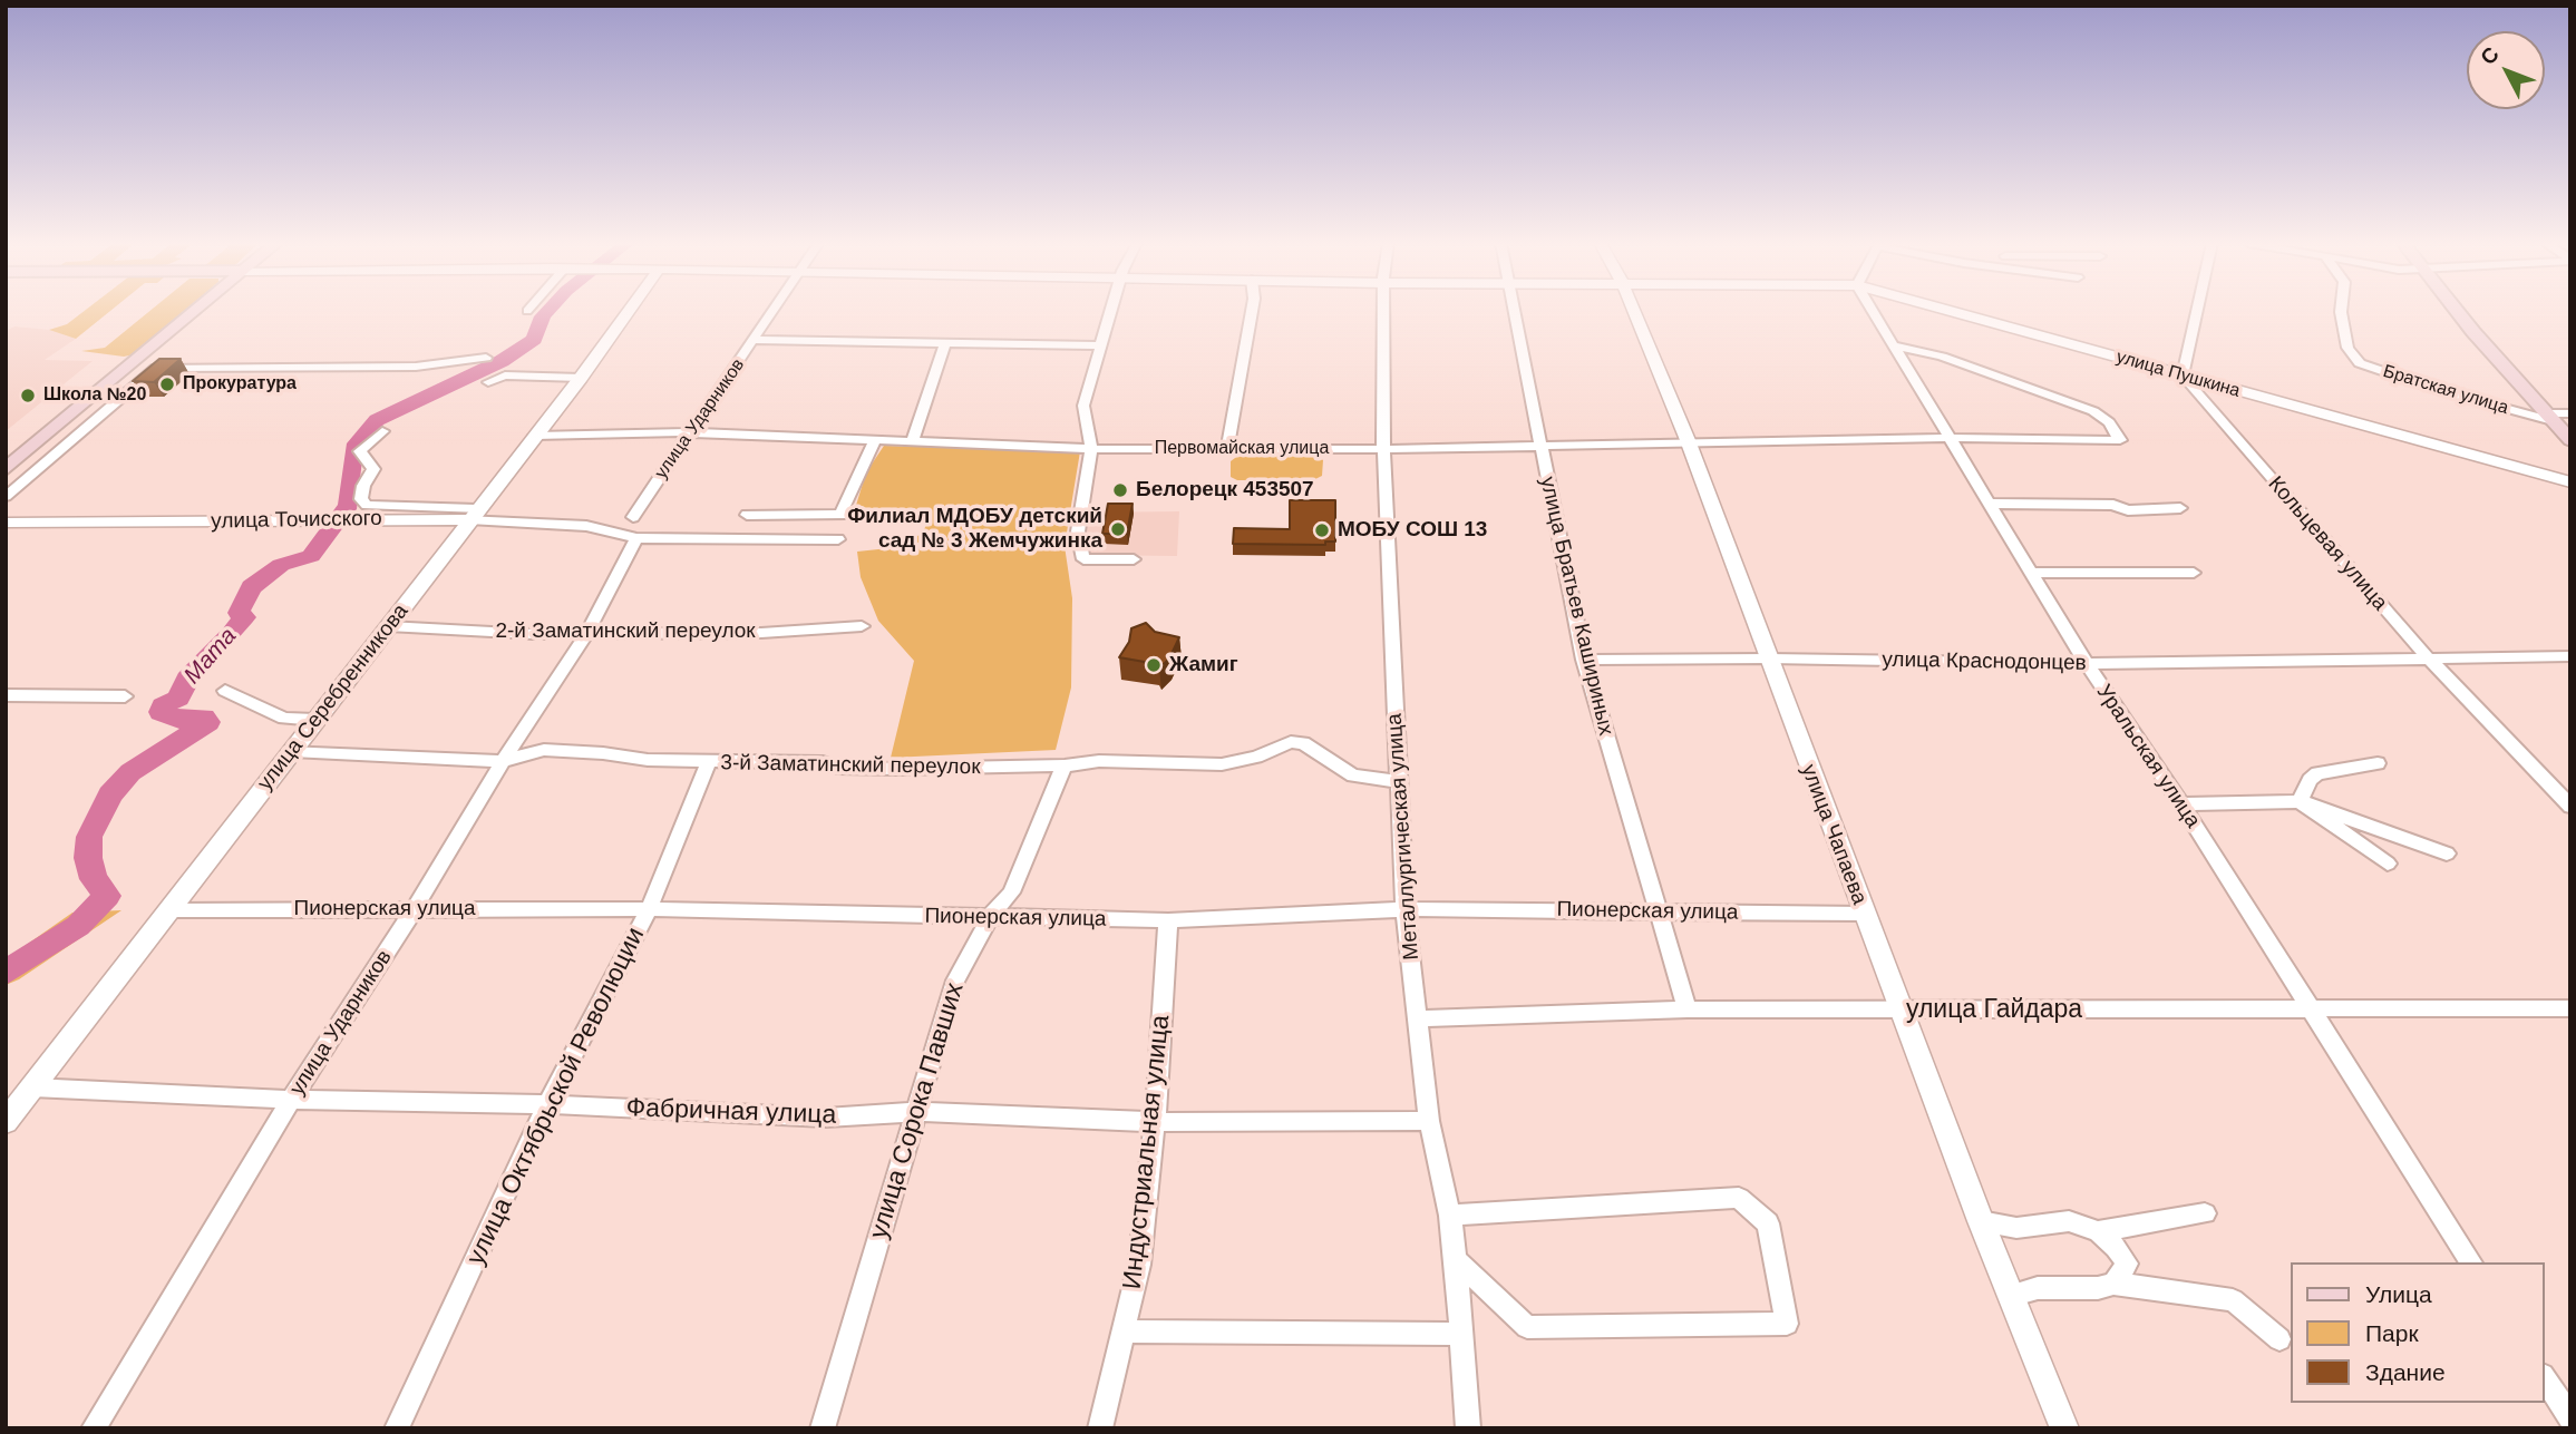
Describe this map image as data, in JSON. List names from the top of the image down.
{
  "streets": {
    "main road": ["Братская улица"],
    "street": [
      "улица Пушкина",
      "улица Ударников",
      "Первомайская улица",
      "улица Точисского",
      "Кольцевая улица",
      "улица Братьев Кашириных",
      "2-й Заматинский переулок",
      "улица Краснодонцев",
      "улица Серебренникова",
      "Уральская улица",
      "3-й Заматинский переулок",
      "улица Чапаева",
      "Металлургическая улица",
      "Пионерская улица",
      "улица Гайдара",
      "улица Октябрьской Революции",
      "улица Сорока Павших",
      "Фабричная улица",
      "Индустриальная улица"
    ]
  },
  "crossings": [
    ["улица Пушкина", "Кольцевая улица"],
    ["улица Ударников", "Первомайская улица"],
    ["улица Ударников", "улица Точисского"],
    ["улица Ударников", "2-й Заматинский переулок"],
    ["улица Ударников", "3-й Заматинский переулок"],
    ["улица Ударников", "Пионерская улица"],
    ["улица Ударников", "Фабричная улица"],
    ["Первомайская улица", "улица Братьев Кашириных"],
    ["Первомайская улица", "улица Серебренникова"],
    ["Первомайская улица", "Уральская улица"],
    ["Первомайская улица", "улица Чапаева"],
    ["Первомайская улица", "Металлургическая улица"],
    ["улица Точисского", "улица Серебренникова"],
    ["Кольцевая улица", "улица Краснодонцев"],
    ["улица Братьев Кашириных", "улица Краснодонцев"],
    ["улица Братьев Кашириных", "Пионерская улица"],
    ["улица Братьев Кашириных", "улица Гайдара"],
    ["2-й Заматинский переулок", "улица Серебренникова"],
    ["улица Краснодонцев", "Уральская улица"],
    ["улица Краснодонцев", "улица Чапаева"],
    ["улица Серебренникова", "3-й Заматинский переулок"],
    ["улица Серебренникова", "Пионерская улица"],
    ["улица Серебренникова", "Фабричная улица"],
    ["Уральская улица", "улица Гайдара"],
    ["3-й Заматинский переулок", "Металлургическая улица"],
    ["3-й Заматинский переулок", "улица Октябрьской Революции"],
    ["3-й Заматинский переулок", "улица Сорока Павших"],
    ["улица Чапаева", "Пионерская улица"],
    ["улица Чапаева", "улица Гайдара"],
    ["Металлургическая улица", "Пионерская улица"],
    ["Металлургическая улица", "улица Гайдара"],
    ["Металлургическая улица", "Фабричная улица"],
    ["Пионерская улица", "улица Октябрьской Революции"],
    ["Пионерская улица", "улица Сорока Павших"],
    ["Пионерская улица", "Индустриальная улица"],
    ["улица Октябрьской Революции", "Фабричная улица"],
    ["улица Сорока Павших", "Фабричная улица"],
    ["Фабричная улица", "Индустриальная улица"]
  ],
  "water": ["Мата"],
  "places": [
    "Прокуратура",
    "Школа №20",
    "Белорецк 453507",
    "Филиал МДОБУ детский сад № 3 Жемчужинка",
    "МОБУ СОШ 13",
    "Жамиг"
  ],
  "legend": ["Улица", "Парк", "Здание"],
  "north": "top left"
}
